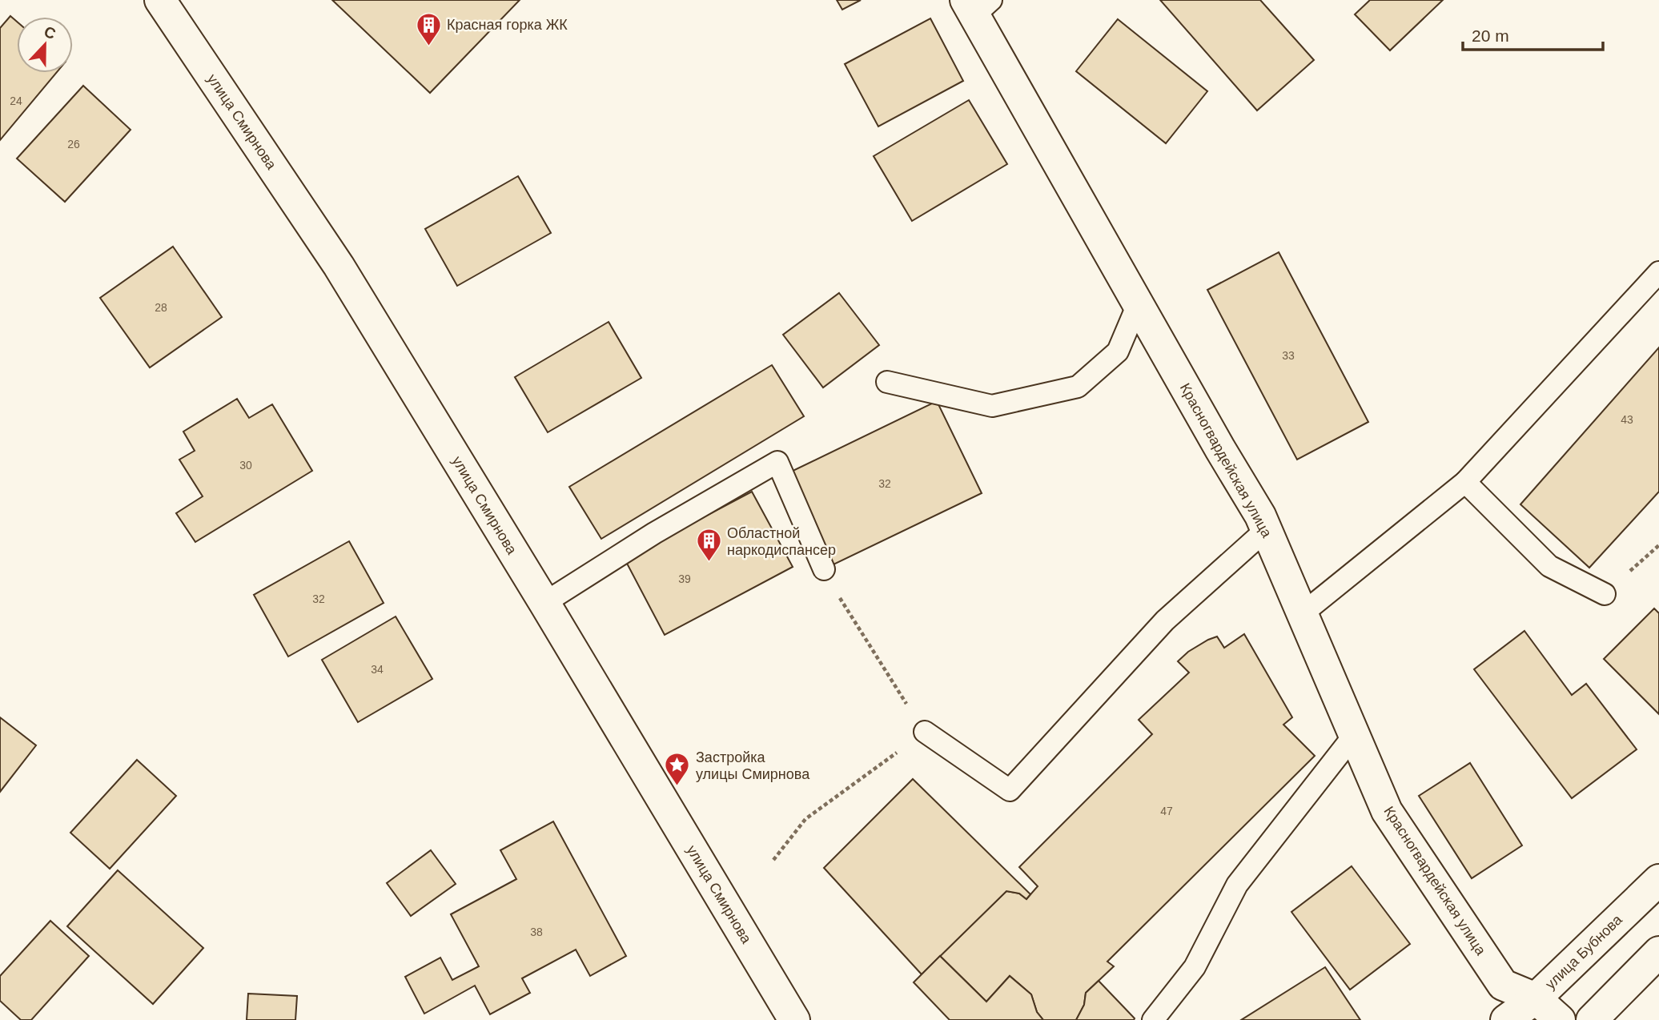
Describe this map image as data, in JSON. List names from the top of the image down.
{
  "streets": {
    "main road": ["улица Смирнова", "Красногвардейская улица", "улица Бубнова"]
  },
  "crossings": [
    ["Красногвардейская улица", "улица Бубнова"]
  ],
  "places": {
    "building": ["Красная горка ЖК", "Областной наркодиспансер"],
    "place": ["Застройка улицы Смирнова"]
  },
  "house_numbers": [
    "24",
    "26",
    "28",
    "33",
    "43",
    "30",
    "32",
    "39",
    "32",
    "34",
    "47",
    "38"
  ],
  "scale_bar": "20 m",
  "north": "top"
}
